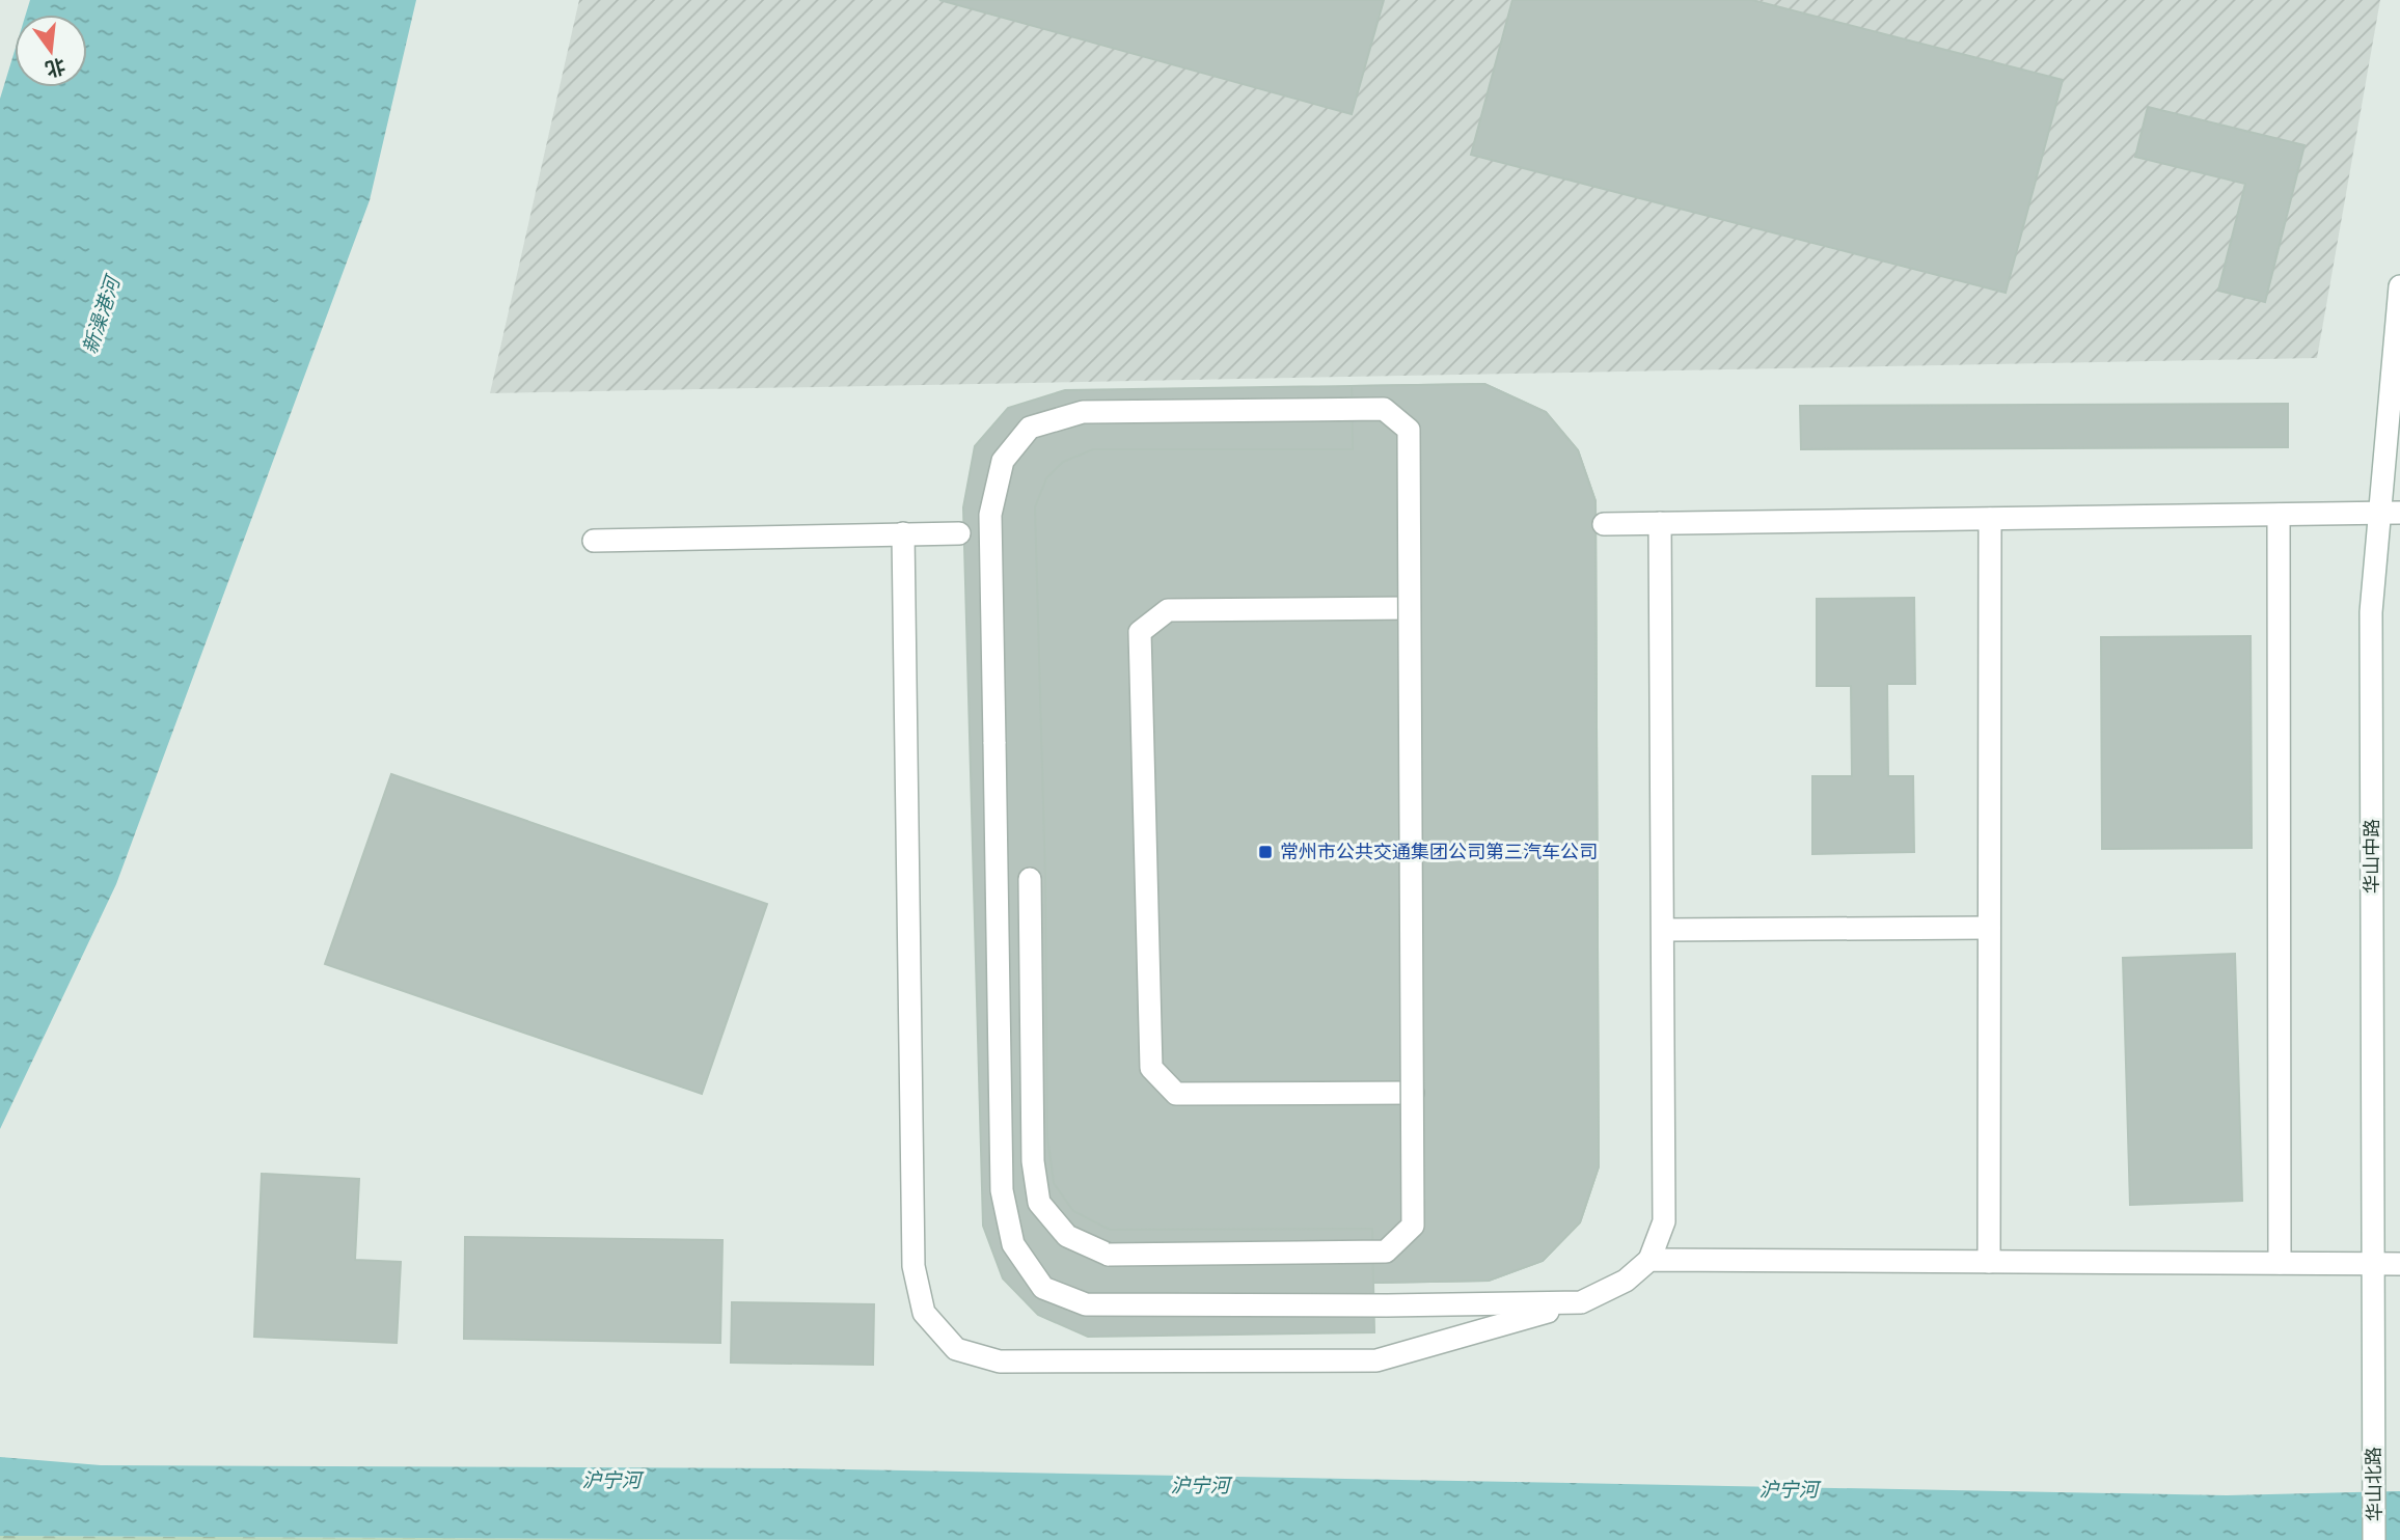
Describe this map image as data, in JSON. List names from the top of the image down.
{
  "streets": {
    "main road": ["华山中路", "华山北路"]
  },
  "crossings": [
    ["华山中路", "华山北路"]
  ],
  "water": ["新澡港河", "沪宁河"],
  "places": {
    "transit": ["常州市公共交通集团公司第三汽车公司"]
  },
  "north": "bottom"
}
